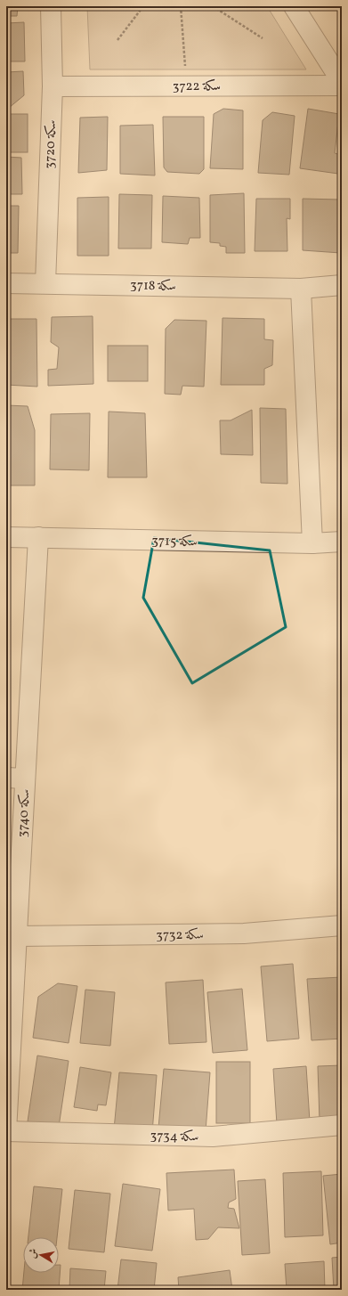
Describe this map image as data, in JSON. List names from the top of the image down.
{
  "streets": {
    "street": [
      "سكة 3722",
      "سكة 3720",
      "سكة 3718",
      "سكة 3715",
      "سكة 3740",
      "سكة 3732",
      "سكة 3734"
    ]
  },
  "crossings": [
    ["سكة 3722", "سكة 3720"],
    ["سكة 3720", "سكة 3718"],
    ["سكة 3715", "سكة 3740"],
    ["سكة 3740", "سكة 3732"],
    ["سكة 3740", "سكة 3734"]
  ],
  "north": "left"
}
